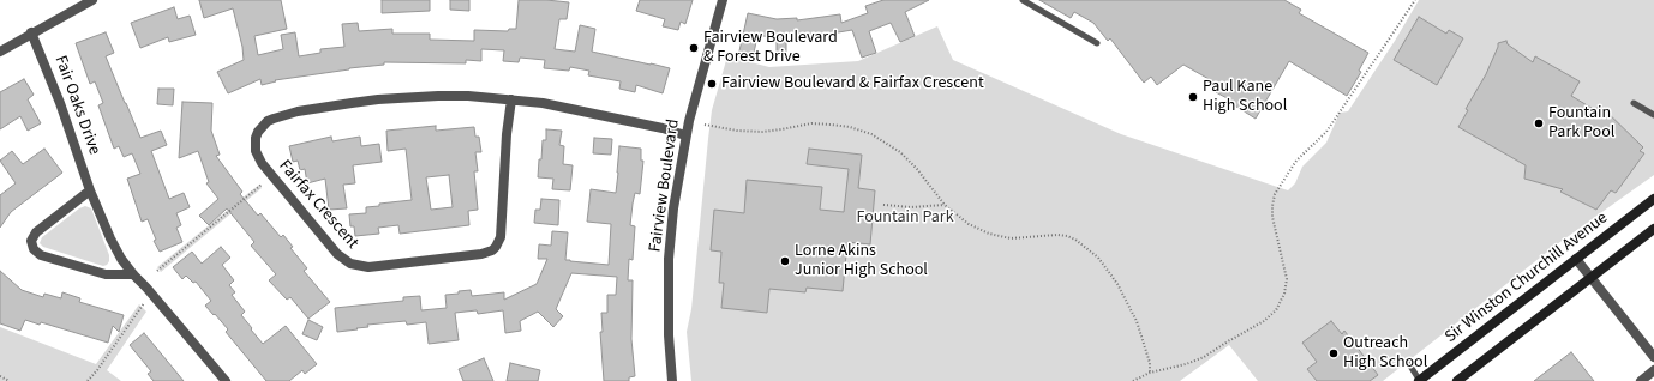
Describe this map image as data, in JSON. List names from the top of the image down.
{
  "streets": {
    "main road": ["Sir Winston Churchill Avenue"],
    "street": ["Fair Oaks Drive", "Fairview Boulevard", "Fairfax Crescent"]
  },
  "crossings": [
    ["Fairview Boulevard", "Fairfax Crescent"]
  ],
  "parks": ["Fountain Park"],
  "places": [
    "Fairview Boulevard & Forest Drive",
    "Fairview Boulevard & Fairfax Crescent",
    "Paul Kane High School",
    "Fountain Park Pool",
    "Lorne Akins Junior High School",
    "Outreach High School"
  ]
}
